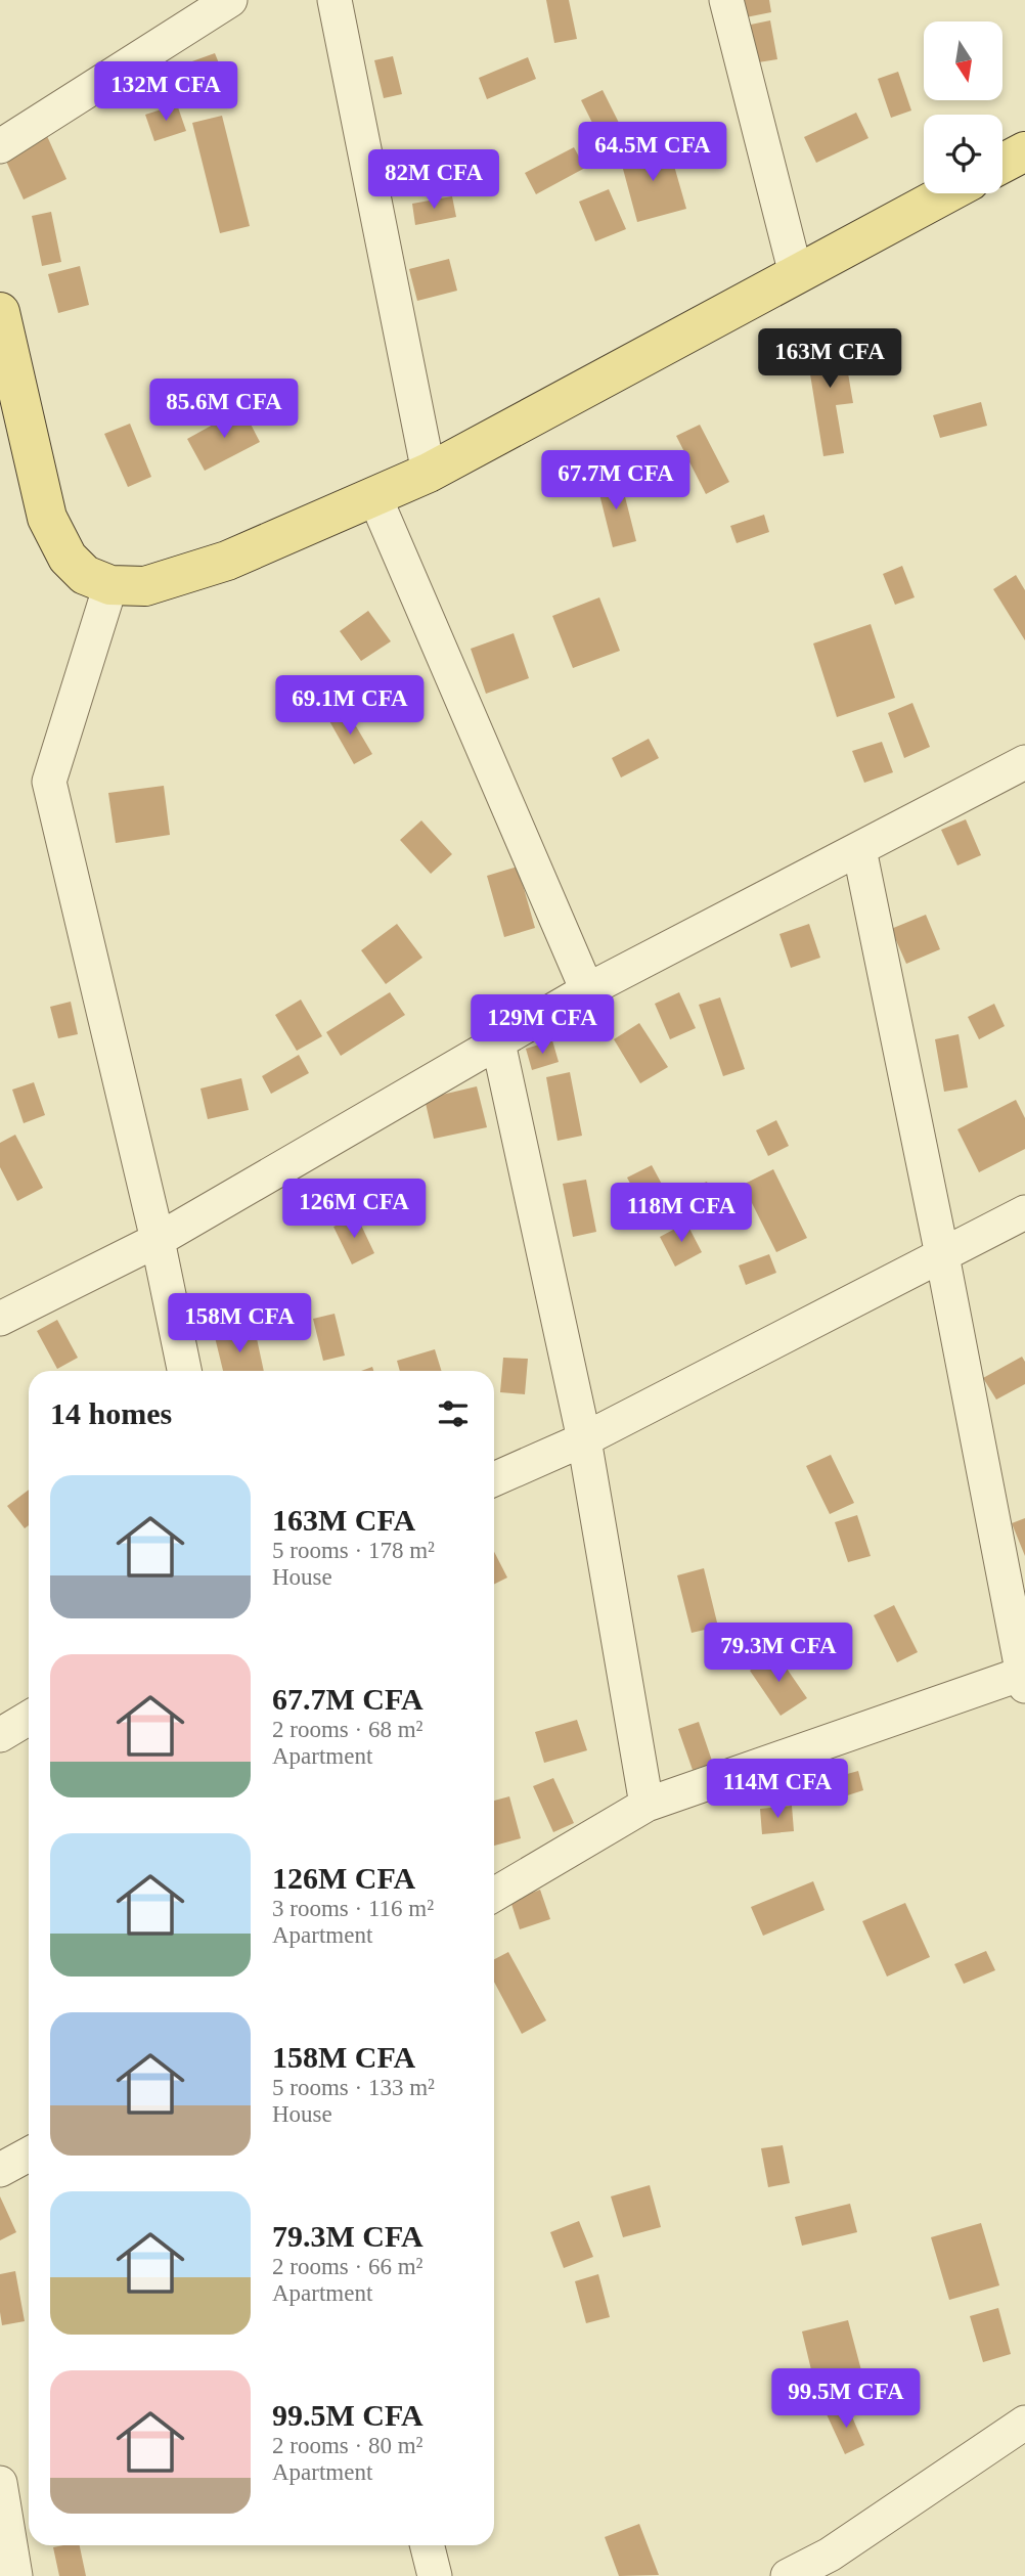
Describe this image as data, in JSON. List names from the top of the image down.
{
  "north": "bottom",
  "page": {
    "price": [
      "132M CFA",
      "64.5M CFA",
      "82M CFA",
      "163M CFA",
      "85.6M CFA",
      "67.7M CFA",
      "69.1M CFA",
      "129M CFA",
      "126M CFA",
      "118M CFA",
      "158M CFA",
      "79.3M CFA",
      "114M CFA",
      "99.5M CFA"
    ],
    "heading": "14 homes",
    "list": [
      {
        "name": "163M CFA",
        "note": "5 rooms · 178 m² · House"
      },
      {
        "name": "67.7M CFA",
        "note": "2 rooms · 68 m² · Apartment"
      },
      {
        "name": "126M CFA",
        "note": "3 rooms · 116 m² · Apartment"
      },
      {
        "name": "158M CFA",
        "note": "5 rooms · 133 m² · House"
      },
      {
        "name": "79.3M CFA",
        "note": "2 rooms · 66 m² · Apartment"
      },
      {
        "name": "99.5M CFA",
        "note": "2 rooms · 80 m² · Apartment"
      }
    ]
  }
}
